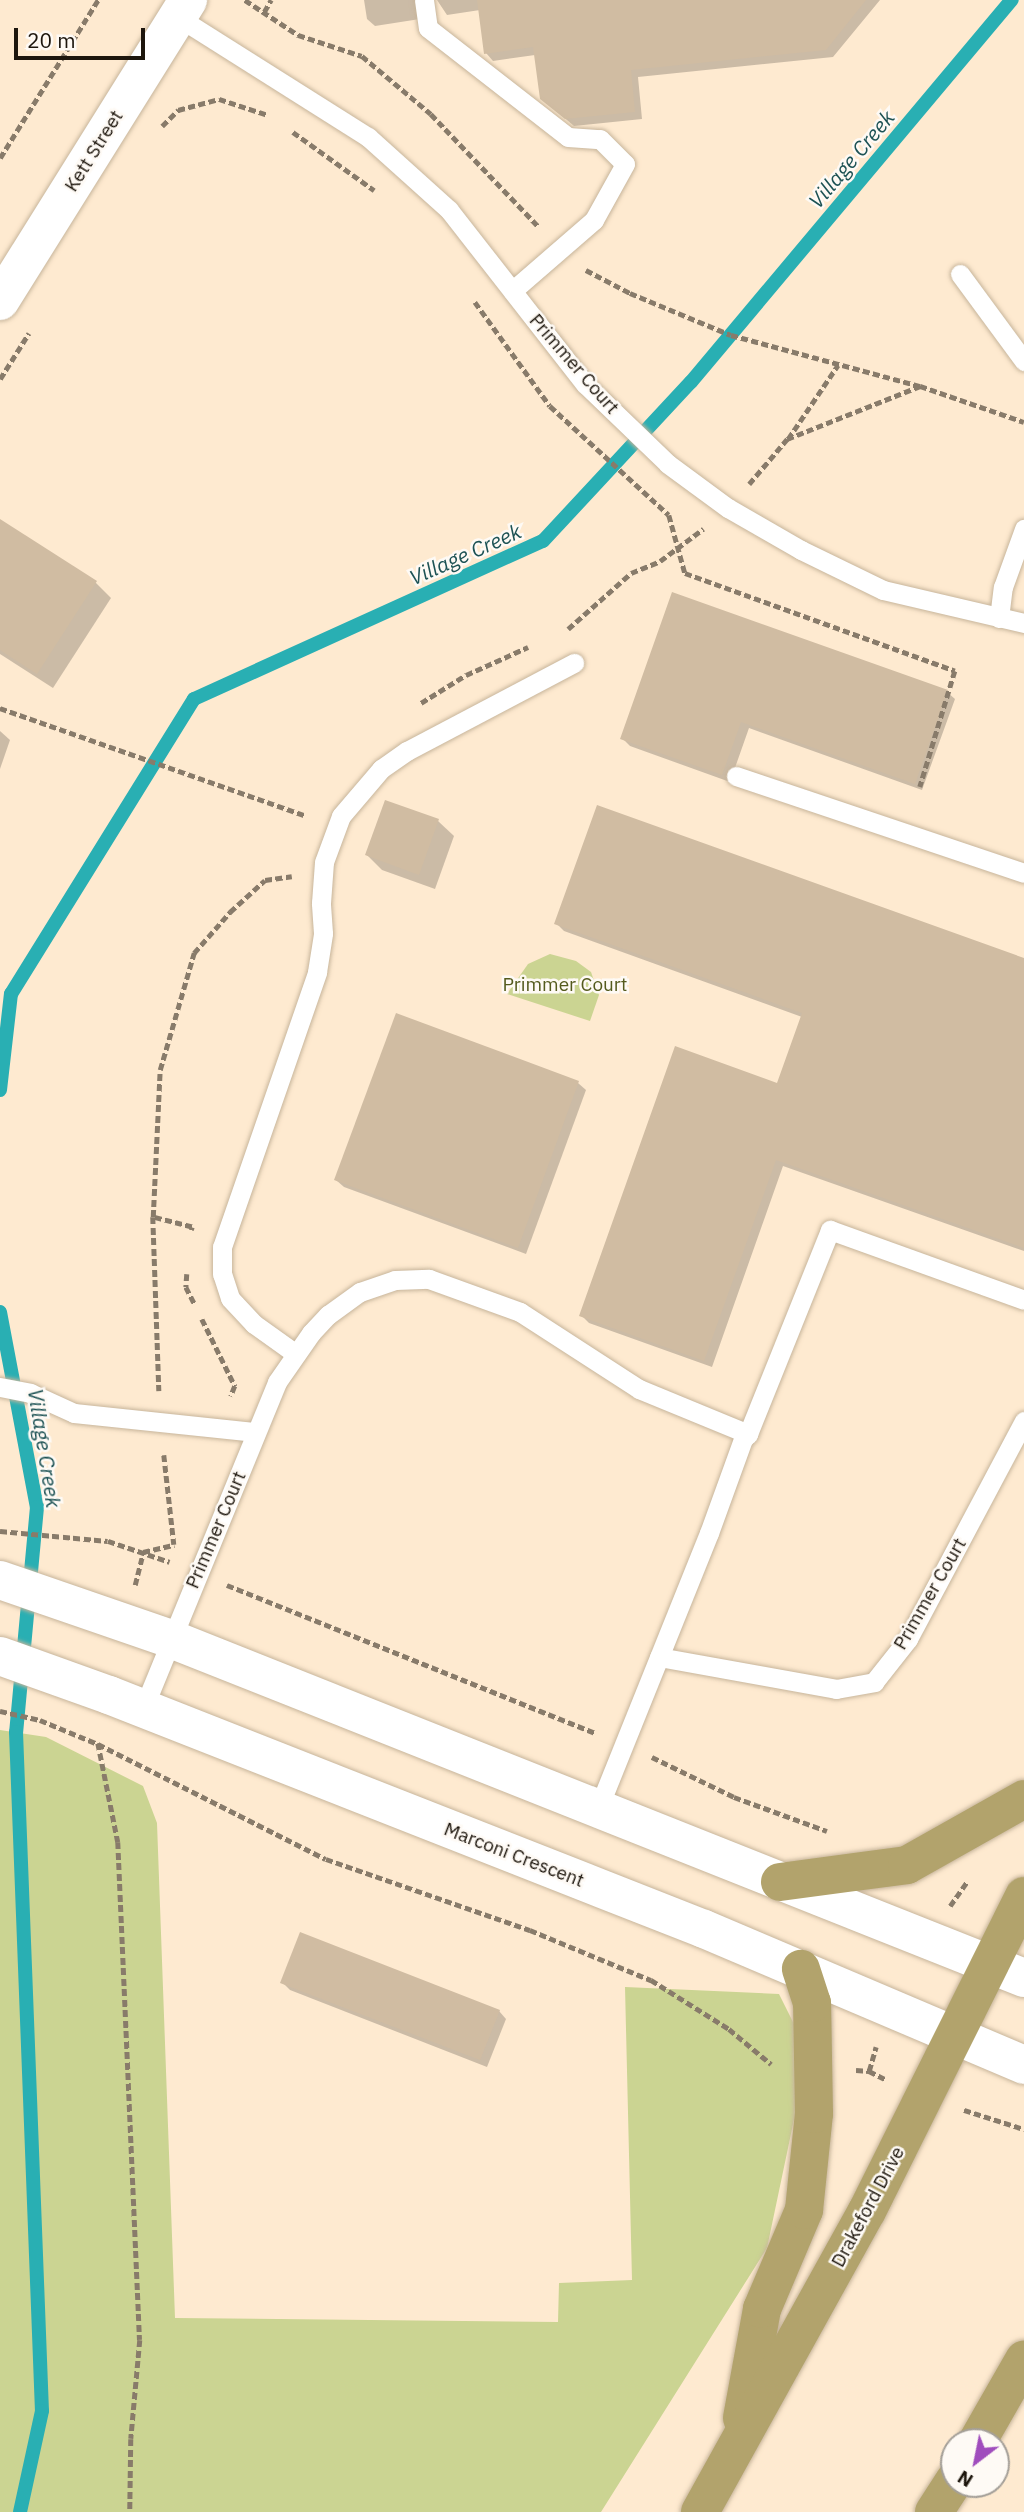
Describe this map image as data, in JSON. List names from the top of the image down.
{
  "streets": {
    "highway": ["Drakeford Drive"],
    "street": ["Kett Street", "Marconi Crescent"],
    "lane": ["Primmer Court"]
  },
  "crossings": [
    ["Kett Street", "Primmer Court"],
    ["Primmer Court", "Marconi Crescent"],
    ["Marconi Crescent", "Drakeford Drive"]
  ],
  "water": ["Village Creek"],
  "parks": ["Primmer Court"],
  "scale_bar": "20 m",
  "north": "bottom left"
}
